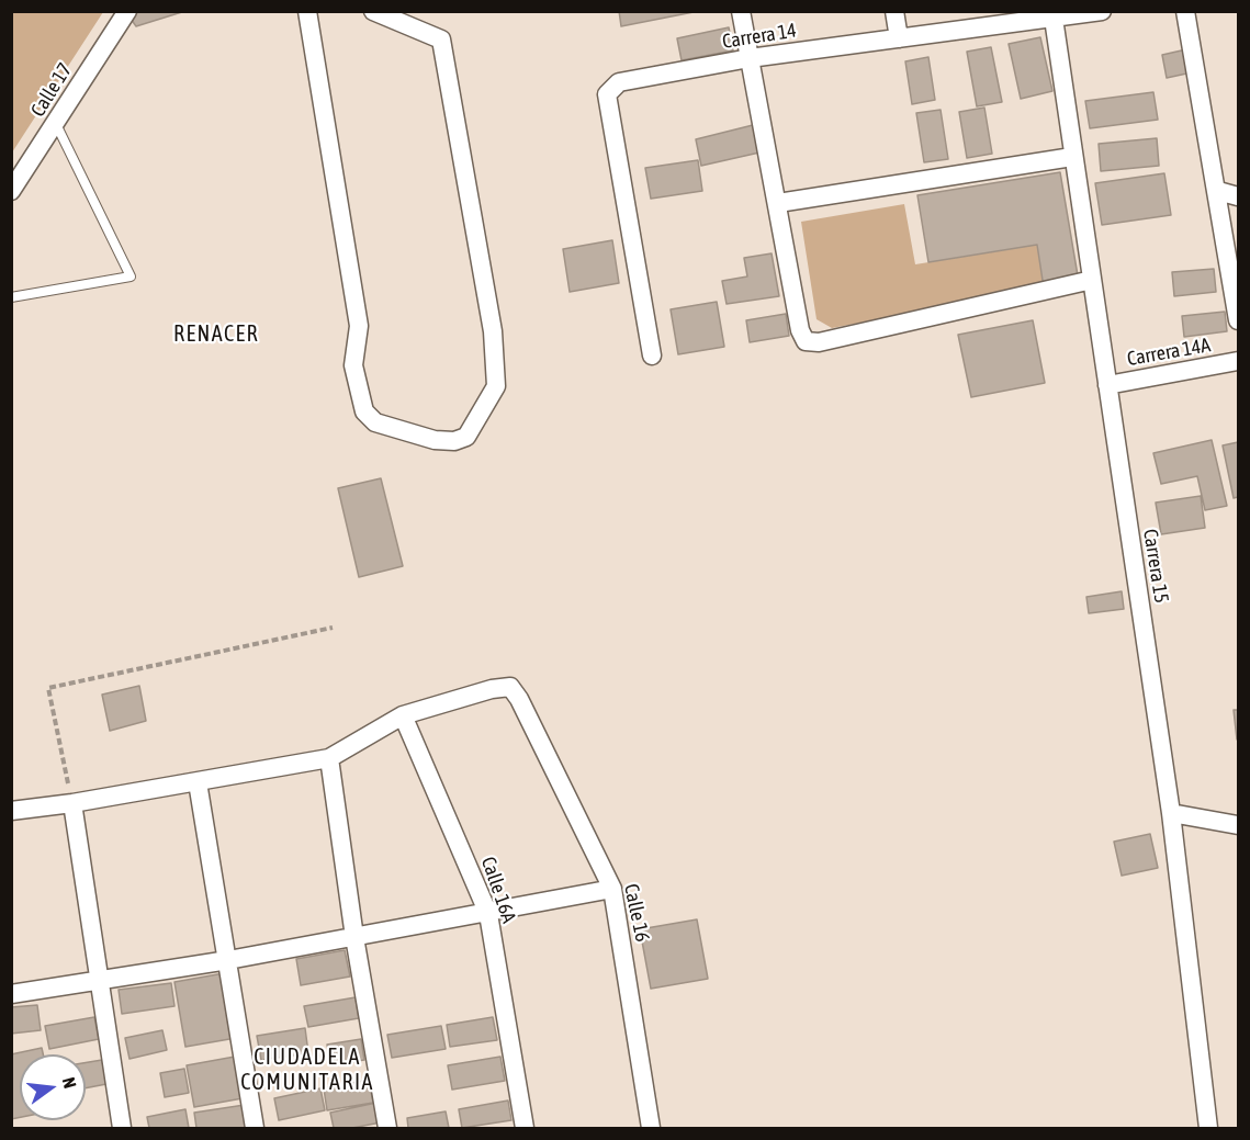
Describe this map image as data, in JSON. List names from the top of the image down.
{
  "streets": {
    "street": [
      "Carrera 14",
      "Calle 17",
      "Carrera 14A",
      "Carrera 15",
      "Calle 16A",
      "Calle 16"
    ]
  },
  "crossings": [
    ["Carrera 14", "Carrera 15"],
    ["Carrera 14A", "Carrera 15"],
    ["Calle 16A", "Calle 16"]
  ],
  "districts": ["RENACER", "CIUDADELA COMUNITARIA"],
  "north": "right"
}
